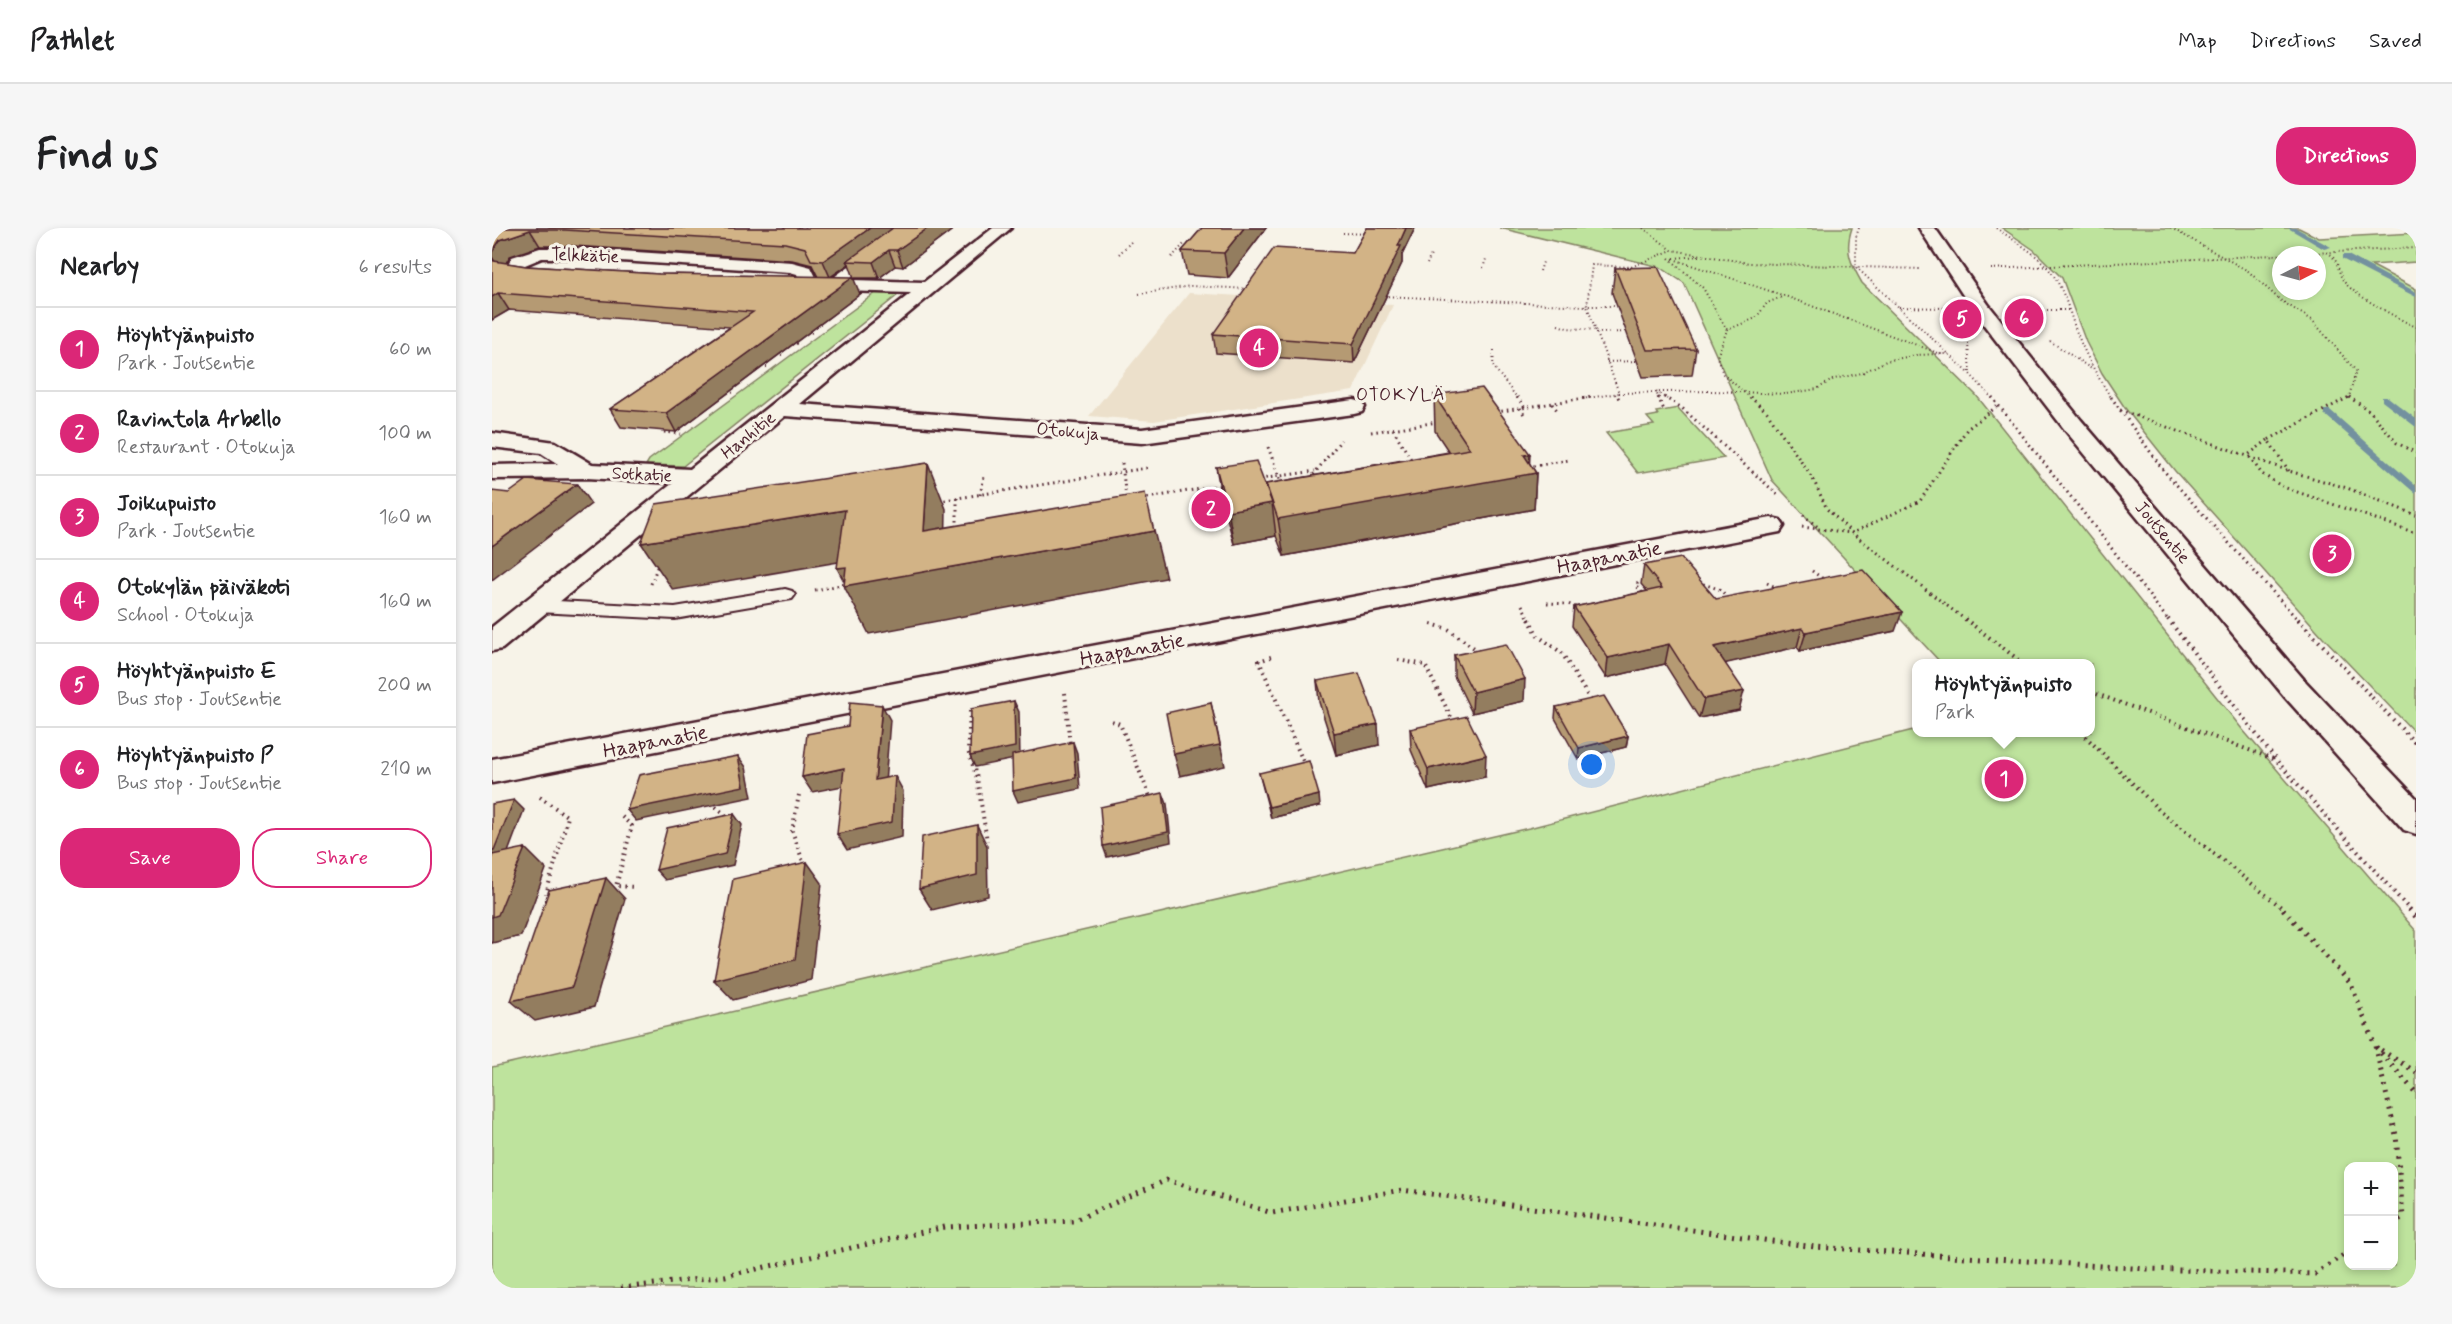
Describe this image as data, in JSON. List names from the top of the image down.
{
  "streets": {
    "street": [
      "Telkkätie",
      "Otokuja",
      "Hanhitie",
      "Sotkatie",
      "Joutsentie",
      "Haapanatie"
    ]
  },
  "crossings": [
    ["Otokuja", "Hanhitie"],
    ["Hanhitie", "Sotkatie"]
  ],
  "districts": ["OTOKYLÄ"],
  "north": "right",
  "page": {
    "header": "Pathlet",
    "nav": ["Map", "Directions", "Saved"],
    "buttons": [
      "Directions",
      ["Save", "Share"]
    ],
    "title": "Find us",
    "heading": ["Nearby", "6 results"],
    "pins": [
      "6",
      "5",
      "4",
      "2",
      "3",
      "1"
    ],
    "list": [
      {
        "mark": "1",
        "name": "Höyhtyänpuisto",
        "note": "Park · Joutsentie",
        "value": "60 m"
      },
      {
        "mark": "2",
        "name": "Ravintola Arbello",
        "note": "Restaurant · Otokuja",
        "value": "100 m"
      },
      {
        "mark": "3",
        "name": "Joikupuisto",
        "note": "Park · Joutsentie",
        "value": "160 m"
      },
      {
        "mark": "4",
        "name": "Otokylän päiväkoti",
        "note": "School · Otokuja",
        "value": "160 m"
      },
      {
        "mark": "5",
        "name": "Höyhtyänpuisto E",
        "note": "Bus stop · Joutsentie",
        "value": "200 m"
      },
      {
        "mark": "6",
        "name": "Höyhtyänpuisto P",
        "note": "Bus stop · Joutsentie",
        "value": "210 m"
      }
    ],
    "popup": ["Höyhtyänpuisto", "Park"],
    "map_buttons": ["+", "−"]
  }
}
